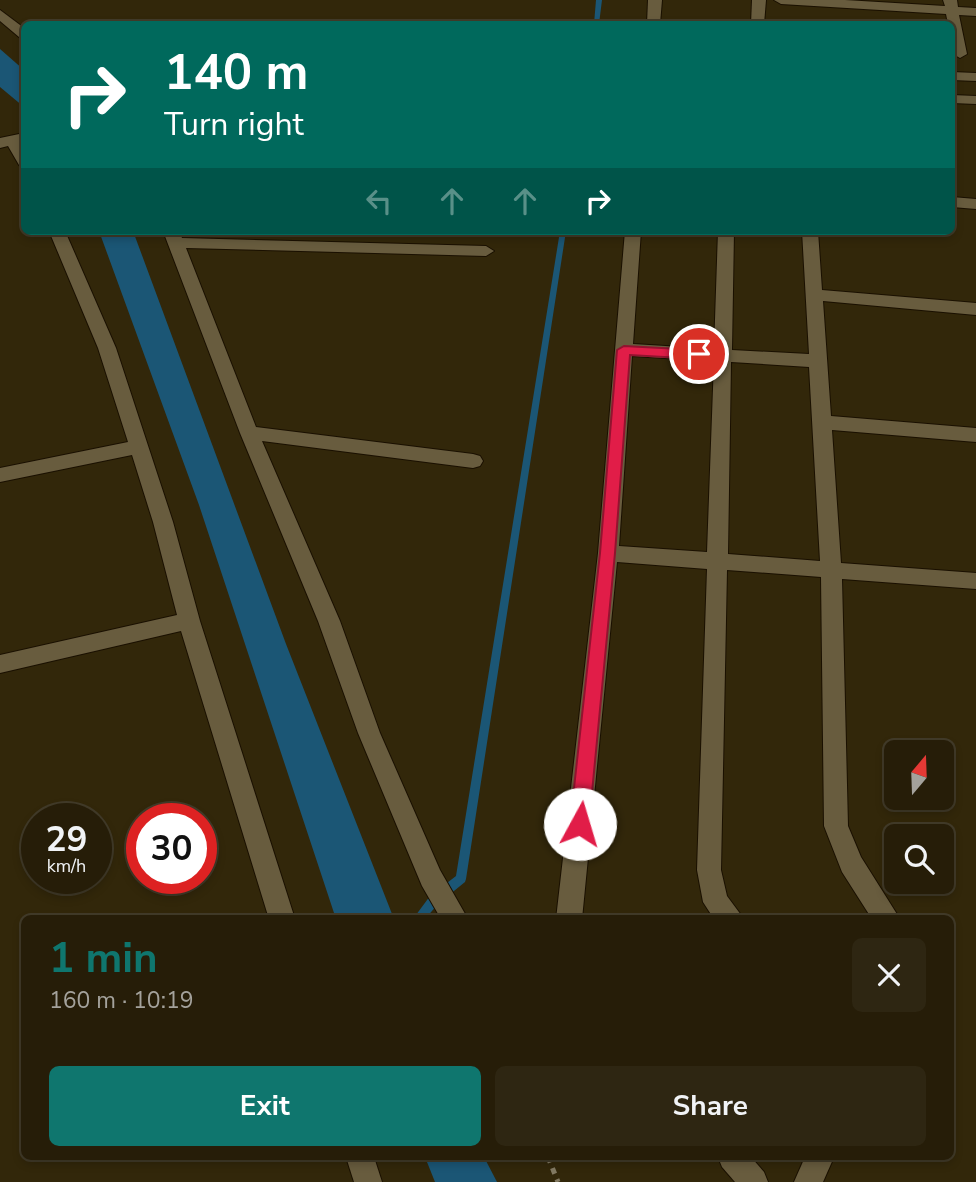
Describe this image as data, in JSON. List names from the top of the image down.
{
  "north": "top",
  "page": {
    "turn": ["140 m", "Turn right"],
    "speed": "29 km/h",
    "limit": "30",
    "heading": ["1 min", "160 m · 10:19"],
    "buttons": ["Exit", "Share"]
  }
}
